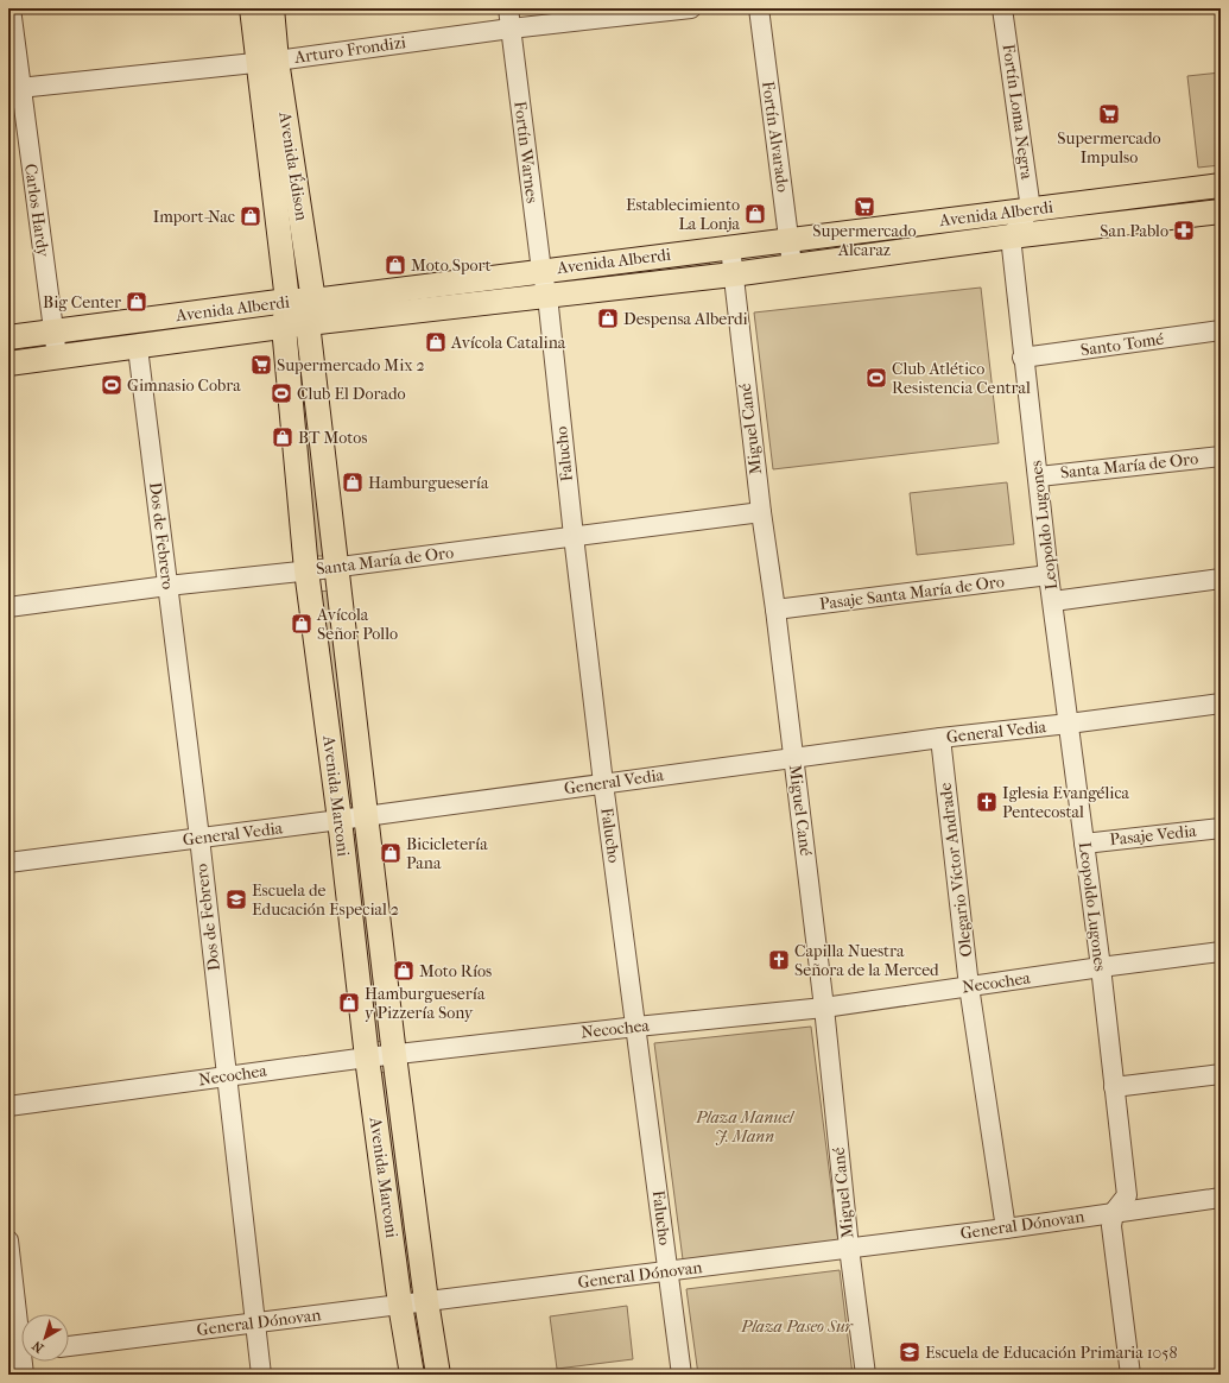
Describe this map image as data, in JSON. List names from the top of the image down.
{
  "streets": {
    "main road": ["Avenida Édison", "Avenida Alberdi", "Avenida Marconi"],
    "street": [
      "Arturo Frondizi",
      "Fortín Loma Negra",
      "Fortín Alvarado",
      "Fortín Warnes",
      "Carlos Hardy",
      "Santo Tomé",
      "Miguel Cané",
      "Falucho",
      "Santa María de Oro",
      "Leopoldo Lugones",
      "Dos de Febrero",
      "Pasaje Santa María de Oro",
      "General Vedia",
      "Pasaje Vedia",
      "Olegario Víctor Andrade",
      "Necochea",
      "General Dónovan"
    ]
  },
  "crossings": [
    ["Arturo Frondizi", "Fortín Warnes"],
    ["Arturo Frondizi", "Avenida Édison"],
    ["Arturo Frondizi", "Carlos Hardy"],
    ["Fortín Loma Negra", "Avenida Alberdi"],
    ["Fortín Alvarado", "Avenida Alberdi"],
    ["Fortín Warnes", "Avenida Alberdi"],
    ["Fortín Warnes", "Falucho"],
    ["Avenida Édison", "Avenida Alberdi"],
    ["Avenida Édison", "Avenida Marconi"],
    ["Carlos Hardy", "Avenida Alberdi"],
    ["Avenida Alberdi", "Miguel Cané"],
    ["Avenida Alberdi", "Falucho"],
    ["Avenida Alberdi", "Leopoldo Lugones"],
    ["Avenida Alberdi", "Dos de Febrero"],
    ["Avenida Alberdi", "Avenida Marconi"],
    ["Santo Tomé", "Leopoldo Lugones"],
    ["Miguel Cané", "Santa María de Oro"],
    ["Miguel Cané", "Pasaje Santa María de Oro"],
    ["Miguel Cané", "General Vedia"],
    ["Miguel Cané", "Necochea"],
    ["Miguel Cané", "General Dónovan"],
    ["Falucho", "Santa María de Oro"],
    ["Falucho", "General Vedia"],
    ["Falucho", "Necochea"],
    ["Falucho", "General Dónovan"],
    ["Santa María de Oro", "Leopoldo Lugones"],
    ["Santa María de Oro", "Dos de Febrero"],
    ["Santa María de Oro", "Avenida Marconi"],
    ["Leopoldo Lugones", "Pasaje Santa María de Oro"],
    ["Leopoldo Lugones", "General Vedia"],
    ["Leopoldo Lugones", "Pasaje Vedia"],
    ["Leopoldo Lugones", "Necochea"],
    ["Leopoldo Lugones", "General Dónovan"],
    ["Dos de Febrero", "General Vedia"],
    ["Dos de Febrero", "Necochea"],
    ["Dos de Febrero", "General Dónovan"],
    ["General Vedia", "Avenida Marconi"],
    ["General Vedia", "Olegario Víctor Andrade"],
    ["Avenida Marconi", "Necochea"],
    ["Avenida Marconi", "General Dónovan"],
    ["Olegario Víctor Andrade", "Necochea"],
    ["Olegario Víctor Andrade", "General Dónovan"]
  ],
  "parks": ["Plaza Manuel J. Mann", "Plaza Paseo Sur"],
  "places": {
    "supermarket": ["Supermercado Impulso", "Supermercado Alcaraz", "Supermercado Mix 2"],
    "shop": [
      "Establecimiento La Lonja",
      "Import-Nac",
      "Moto Sport",
      "Big Center",
      "Despensa Alberdi",
      "Avícola Catalina",
      "BT Motos",
      "Hamburguesería",
      "Avícola Señor Pollo",
      "Bicicletería Pana",
      "Moto Ríos",
      "Hamburguesería y Pizzería Sony"
    ],
    "pharmacy": ["San Pablo"],
    "sports": ["Club Atlético Resistencia Central", "Gimnasio Cobra", "Club El Dorado"],
    "church": ["Iglesia Evangélica Pentecostal", "Capilla Nuestra Señora de la Merced"],
    "school or university": ["Escuela de Educación Especial 2", "Escuela de Educación Primaria 1058"]
  },
  "north": "bottom left"
}
